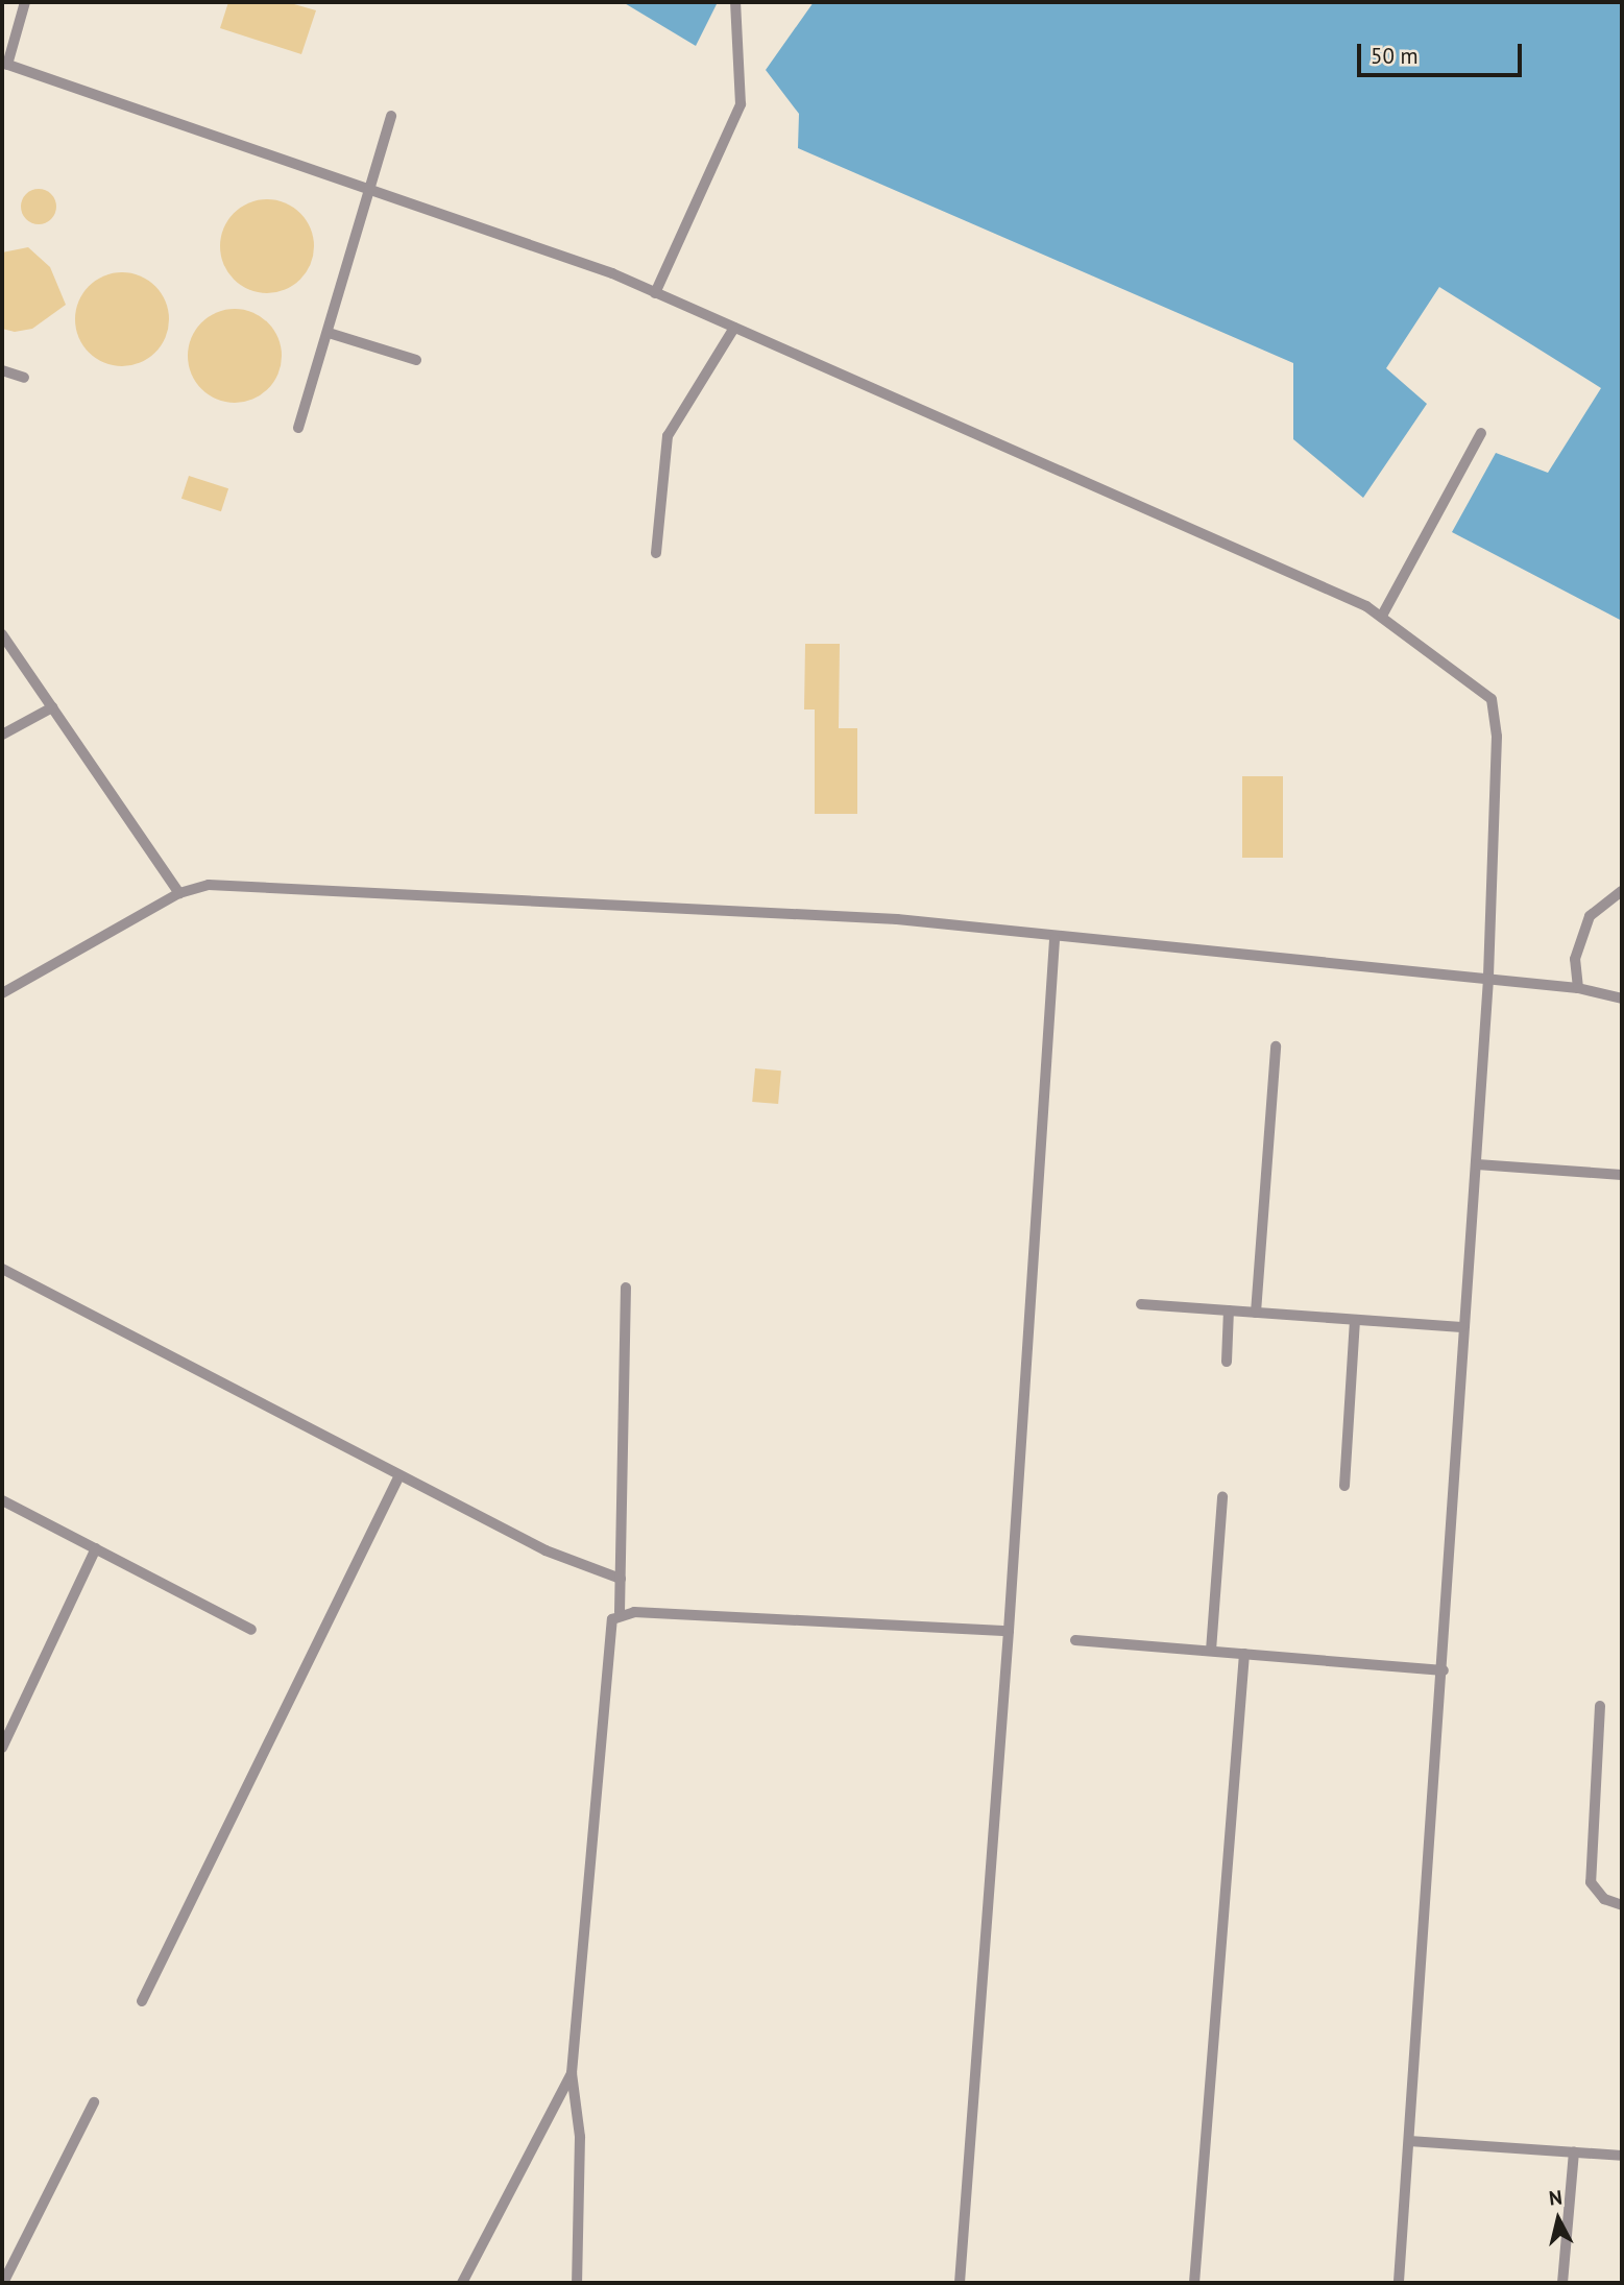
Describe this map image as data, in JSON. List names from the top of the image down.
{
  "scale_bar": "50 m",
  "north": "top"
}
